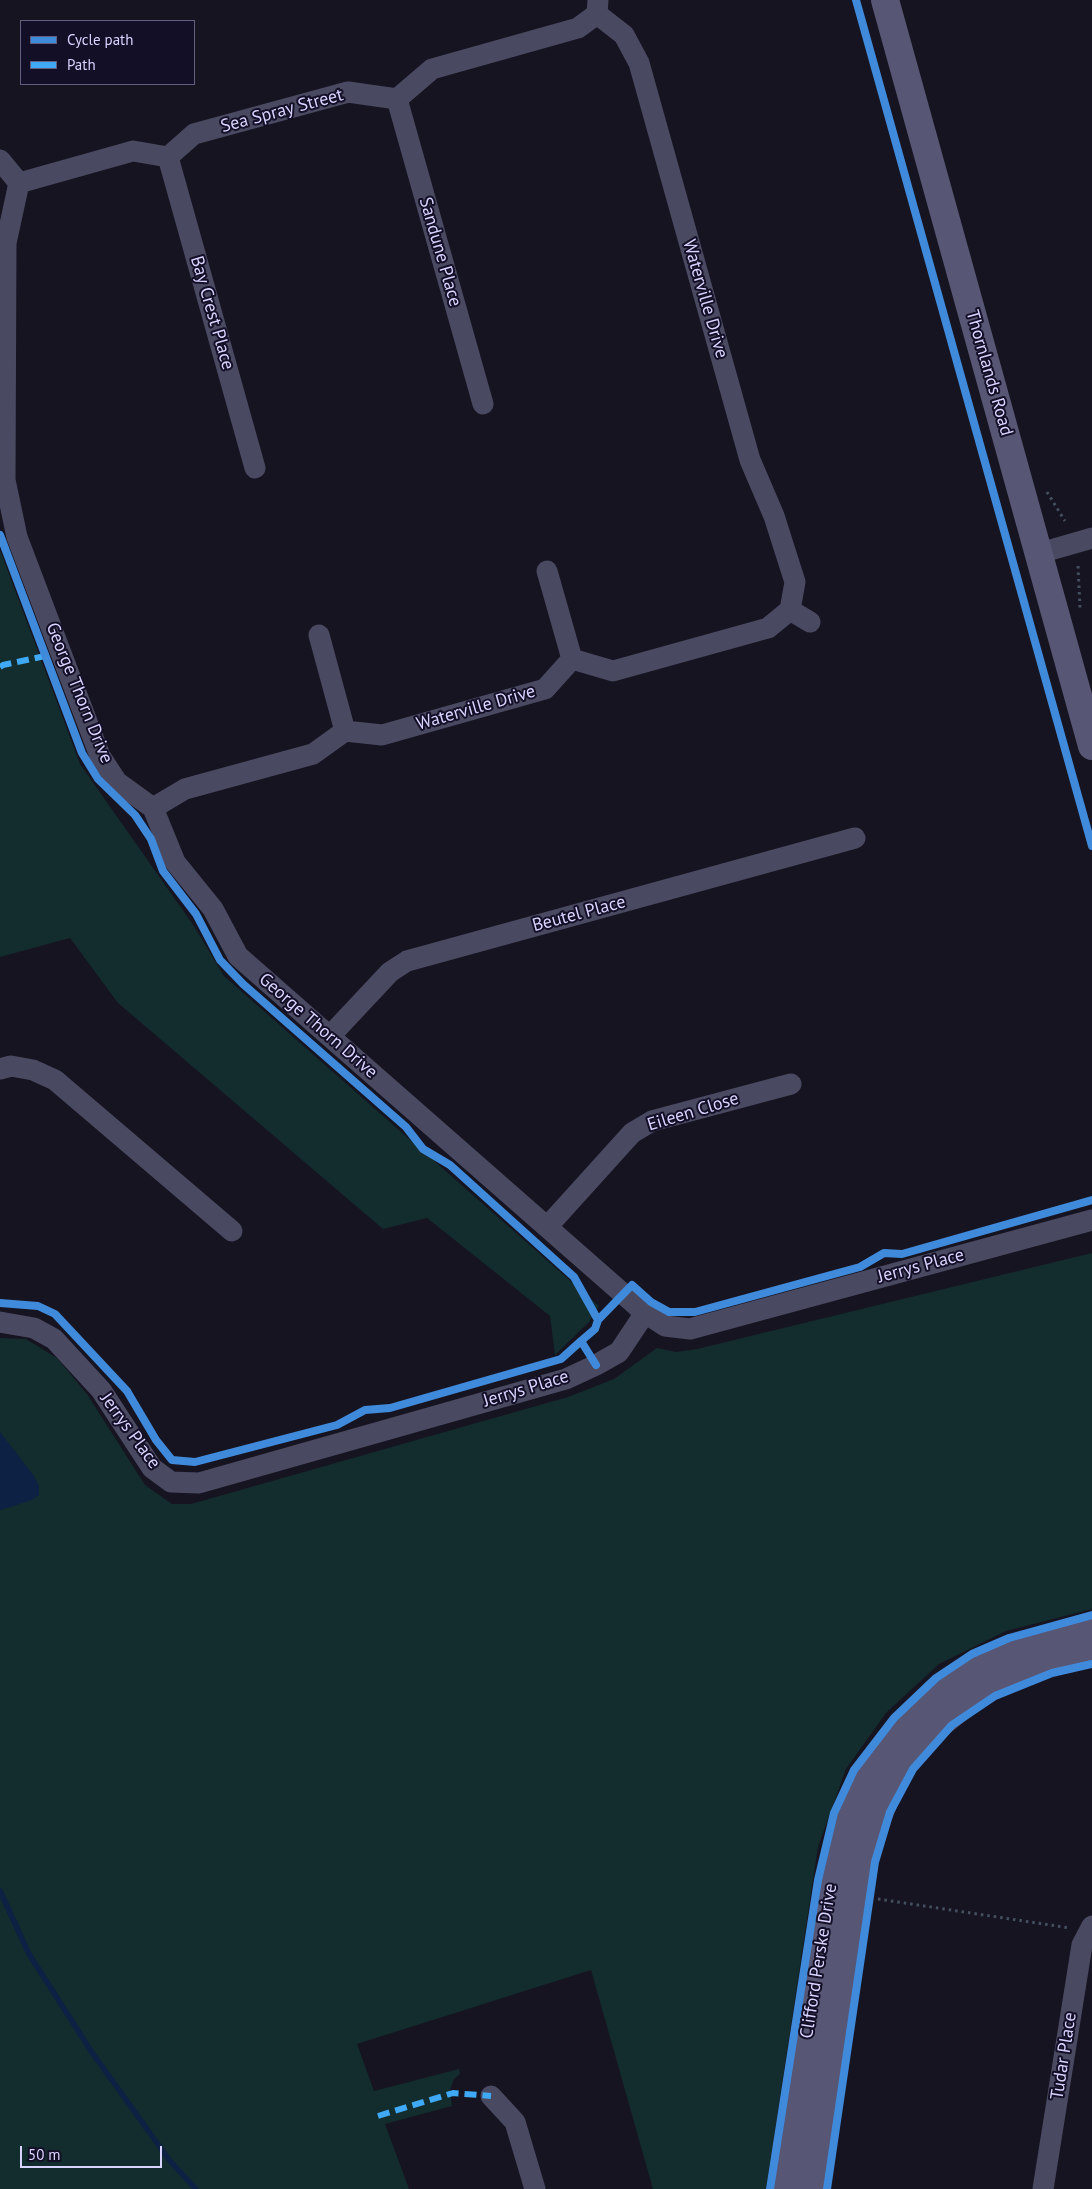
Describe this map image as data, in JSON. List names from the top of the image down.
{
  "streets": {
    "street": [
      "Sea Spray Street",
      "Sandune Place",
      "Waterville Drive",
      "Bay Crest Place",
      "Thornlands Road",
      "George Thorn Drive",
      "Beutel Place",
      "Eileen Close",
      "Jerrys Place",
      "Clifford Perske Drive",
      "Tudar Place"
    ]
  },
  "crossings": [
    ["Sea Spray Street", "Sandune Place"],
    ["Sea Spray Street", "Bay Crest Place"],
    ["George Thorn Drive", "Beutel Place"],
    ["George Thorn Drive", "Eileen Close"],
    ["George Thorn Drive", "Jerrys Place"]
  ],
  "legend": ["Cycle path", "Path"],
  "scale_bar": "50 m"
}
